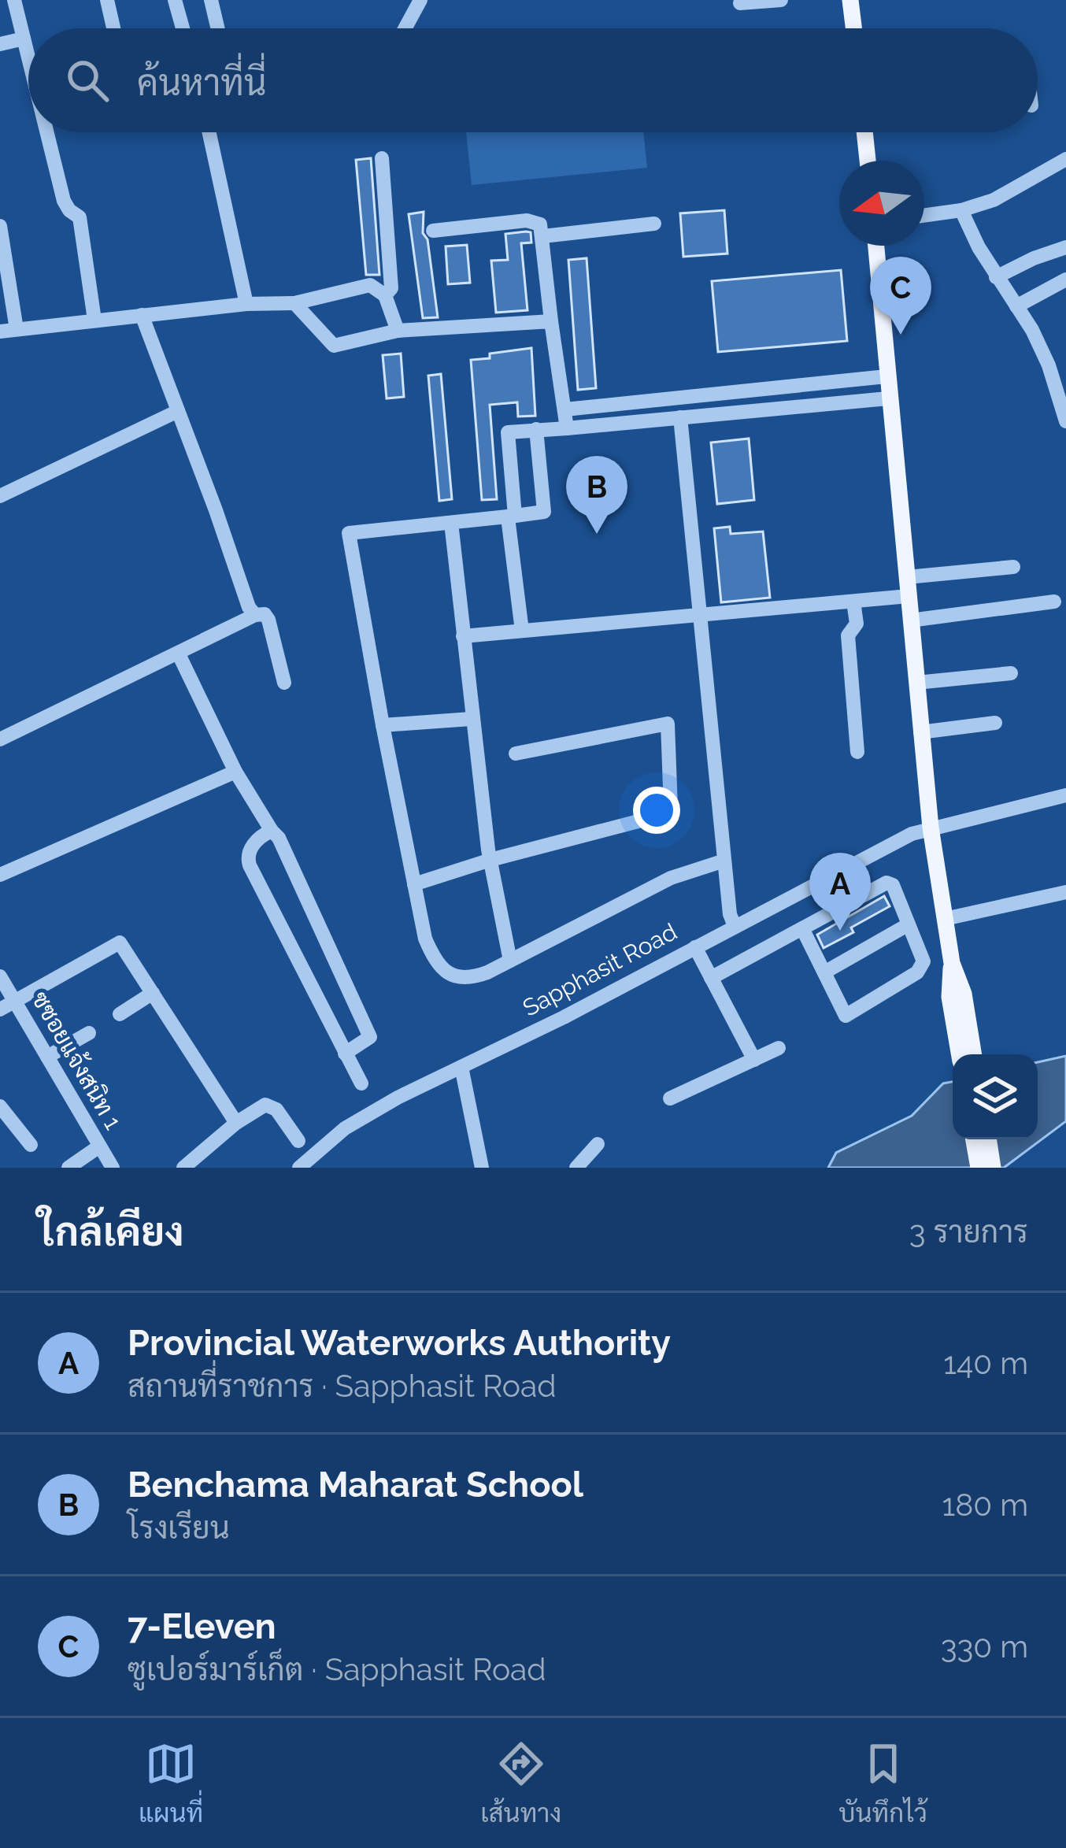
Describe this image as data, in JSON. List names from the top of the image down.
{
  "streets": {
    "street": ["Sapphasit Road", "ซซอยแจ้งสนิท 1"]
  },
  "north": "left",
  "page": {
    "search": "ค้นหาที่นี่",
    "pins": ["C", "B", "A"],
    "heading": ["ใกล้เคียง", "3 รายการ"],
    "list": [
      {
        "mark": "A",
        "name": "Provincial Waterworks Authority",
        "note": "สถานที่ราชการ · Sapphasit Road",
        "value": "140 m"
      },
      {
        "mark": "B",
        "name": "Benchama Maharat School",
        "note": "โรงเรียน",
        "value": "180 m"
      },
      {
        "mark": "C",
        "name": "7-Eleven",
        "note": "ซูเปอร์มาร์เก็ต · Sapphasit Road",
        "value": "330 m"
      }
    ],
    "nav": ["แผนที่", "เส้นทาง", "บันทึกไว้"]
  }
}
